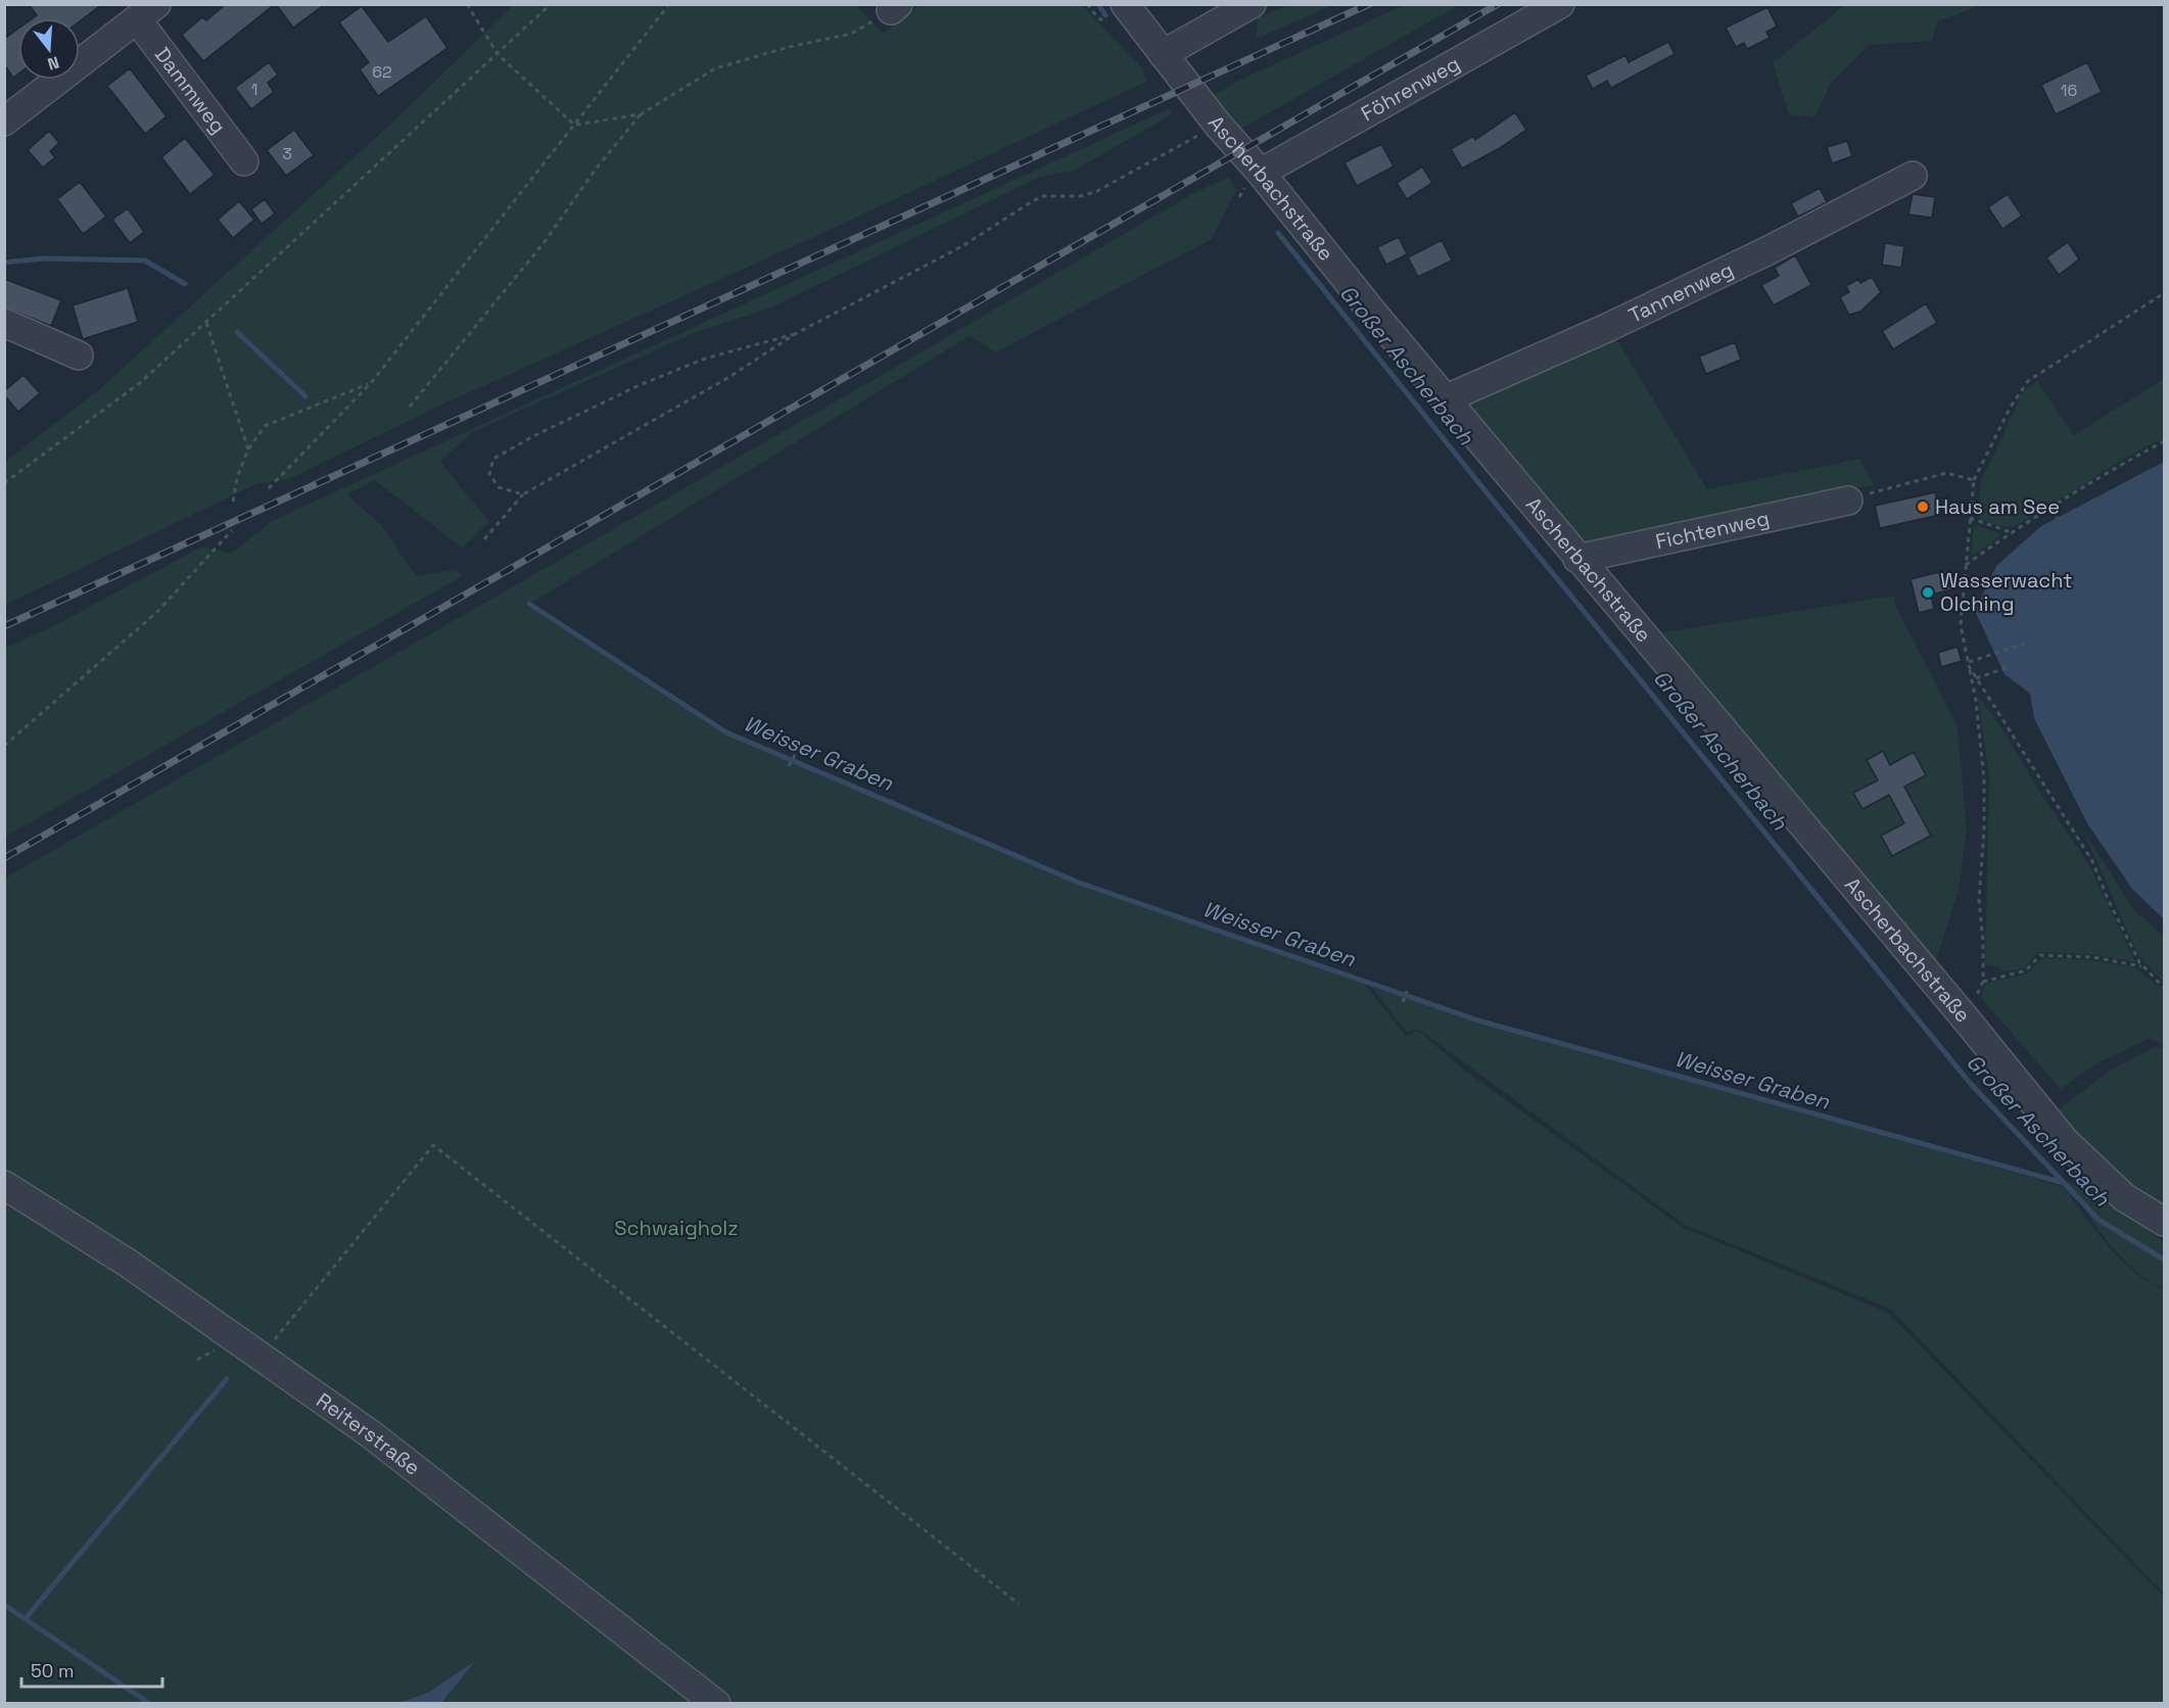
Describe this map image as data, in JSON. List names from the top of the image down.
{
  "streets": {
    "street": [
      "Föhrenweg",
      "Dammweg",
      "Ascherbachstraße",
      "Tannenweg",
      "Fichtenweg",
      "Reiterstraße"
    ]
  },
  "crossings": [
    ["Föhrenweg", "Ascherbachstraße"],
    ["Ascherbachstraße", "Tannenweg"],
    ["Ascherbachstraße", "Fichtenweg"]
  ],
  "water": ["Großer Ascherbach", "Weisser Graben"],
  "parks": ["Schwaigholz"],
  "places": ["Haus am See", "Wasserwacht Olching"],
  "house_numbers": [
    "62",
    "1",
    "16",
    "3"
  ],
  "scale_bar": "50 m",
  "north": "bottom"
}
